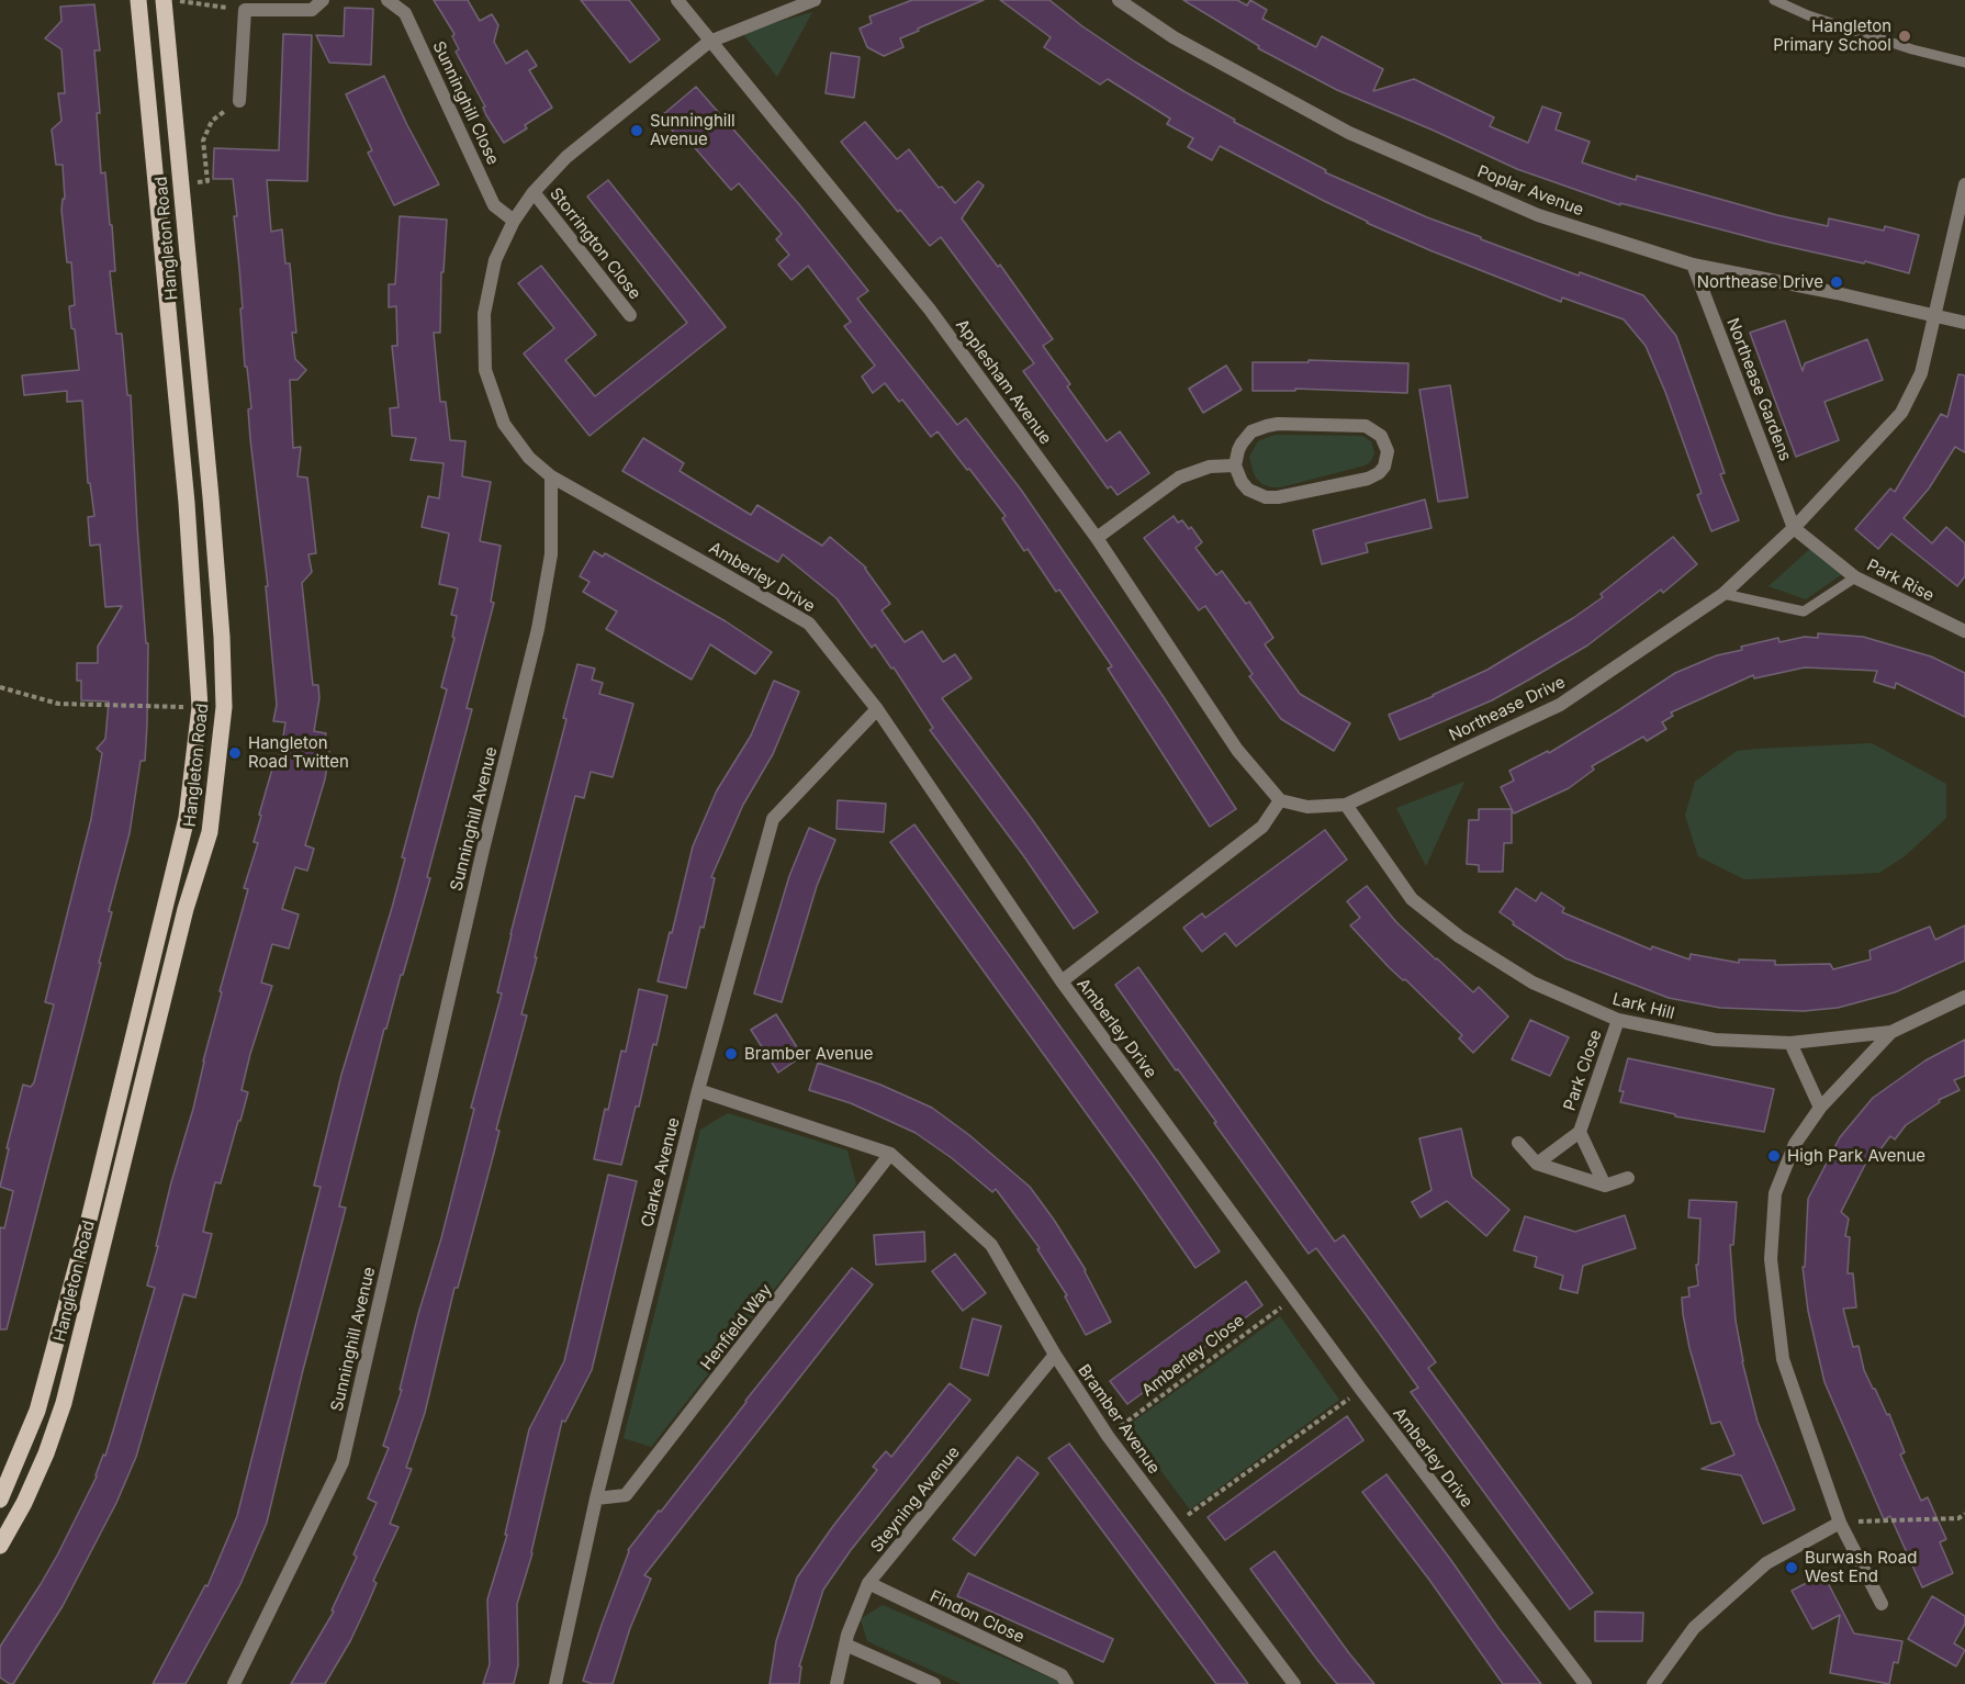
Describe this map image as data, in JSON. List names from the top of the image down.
{
  "streets": {
    "main road": ["Hangleton Road"],
    "street": [
      "Sunninghill Close",
      "Poplar Avenue",
      "Storrington Close",
      "Applesham Avenue",
      "Northease Gardens",
      "Amberley Drive",
      "Park Rise",
      "Northease Drive",
      "Sunninghill Avenue",
      "Lark Hill",
      "Park Close",
      "Clarke Avenue",
      "Henfield Way",
      "Bramber Avenue",
      "Steyning Avenue",
      "Findon Close"
    ],
    "path": ["Amberley Close"]
  },
  "crossings": [
    ["Poplar Avenue", "Northease Gardens"],
    ["Poplar Avenue", "Northease Drive"],
    ["Applesham Avenue", "Northease Drive"],
    ["Northease Gardens", "Park Rise"],
    ["Northease Gardens", "Northease Drive"],
    ["Amberley Drive", "Sunninghill Avenue"],
    ["Amberley Drive", "Clarke Avenue"],
    ["Amberley Drive", "Amberley Close"],
    ["Park Rise", "Northease Drive"],
    ["Northease Drive", "Lark Hill"],
    ["Lark Hill", "Park Close"],
    ["Clarke Avenue", "Henfield Way"],
    ["Clarke Avenue", "Bramber Avenue"],
    ["Henfield Way", "Bramber Avenue"],
    ["Amberley Close", "Bramber Avenue"],
    ["Bramber Avenue", "Steyning Avenue"],
    ["Steyning Avenue", "Findon Close"]
  ],
  "places": [
    "Hangleton Primary School",
    "Sunninghill Avenue",
    "Northease Drive",
    "Hangleton Road Twitten",
    "Bramber Avenue",
    "High Park Avenue",
    "Burwash Road West End"
  ]
}
